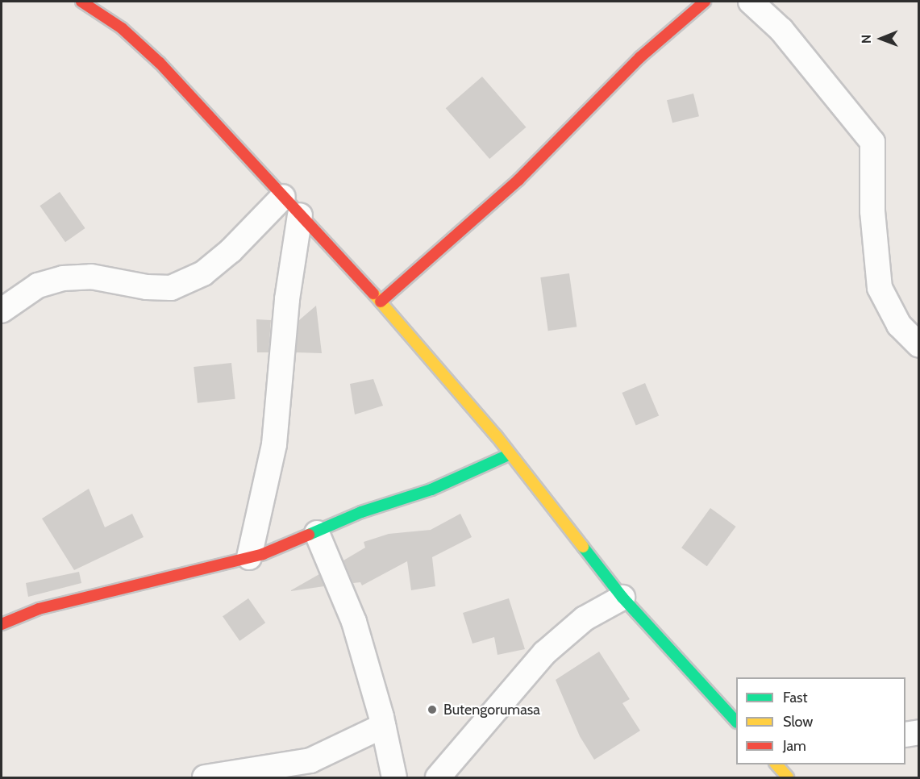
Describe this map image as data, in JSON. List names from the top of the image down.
{
  "places": ["Butengorumasa"],
  "legend": ["Fast", "Slow", "Jam"],
  "north": "left"
}
